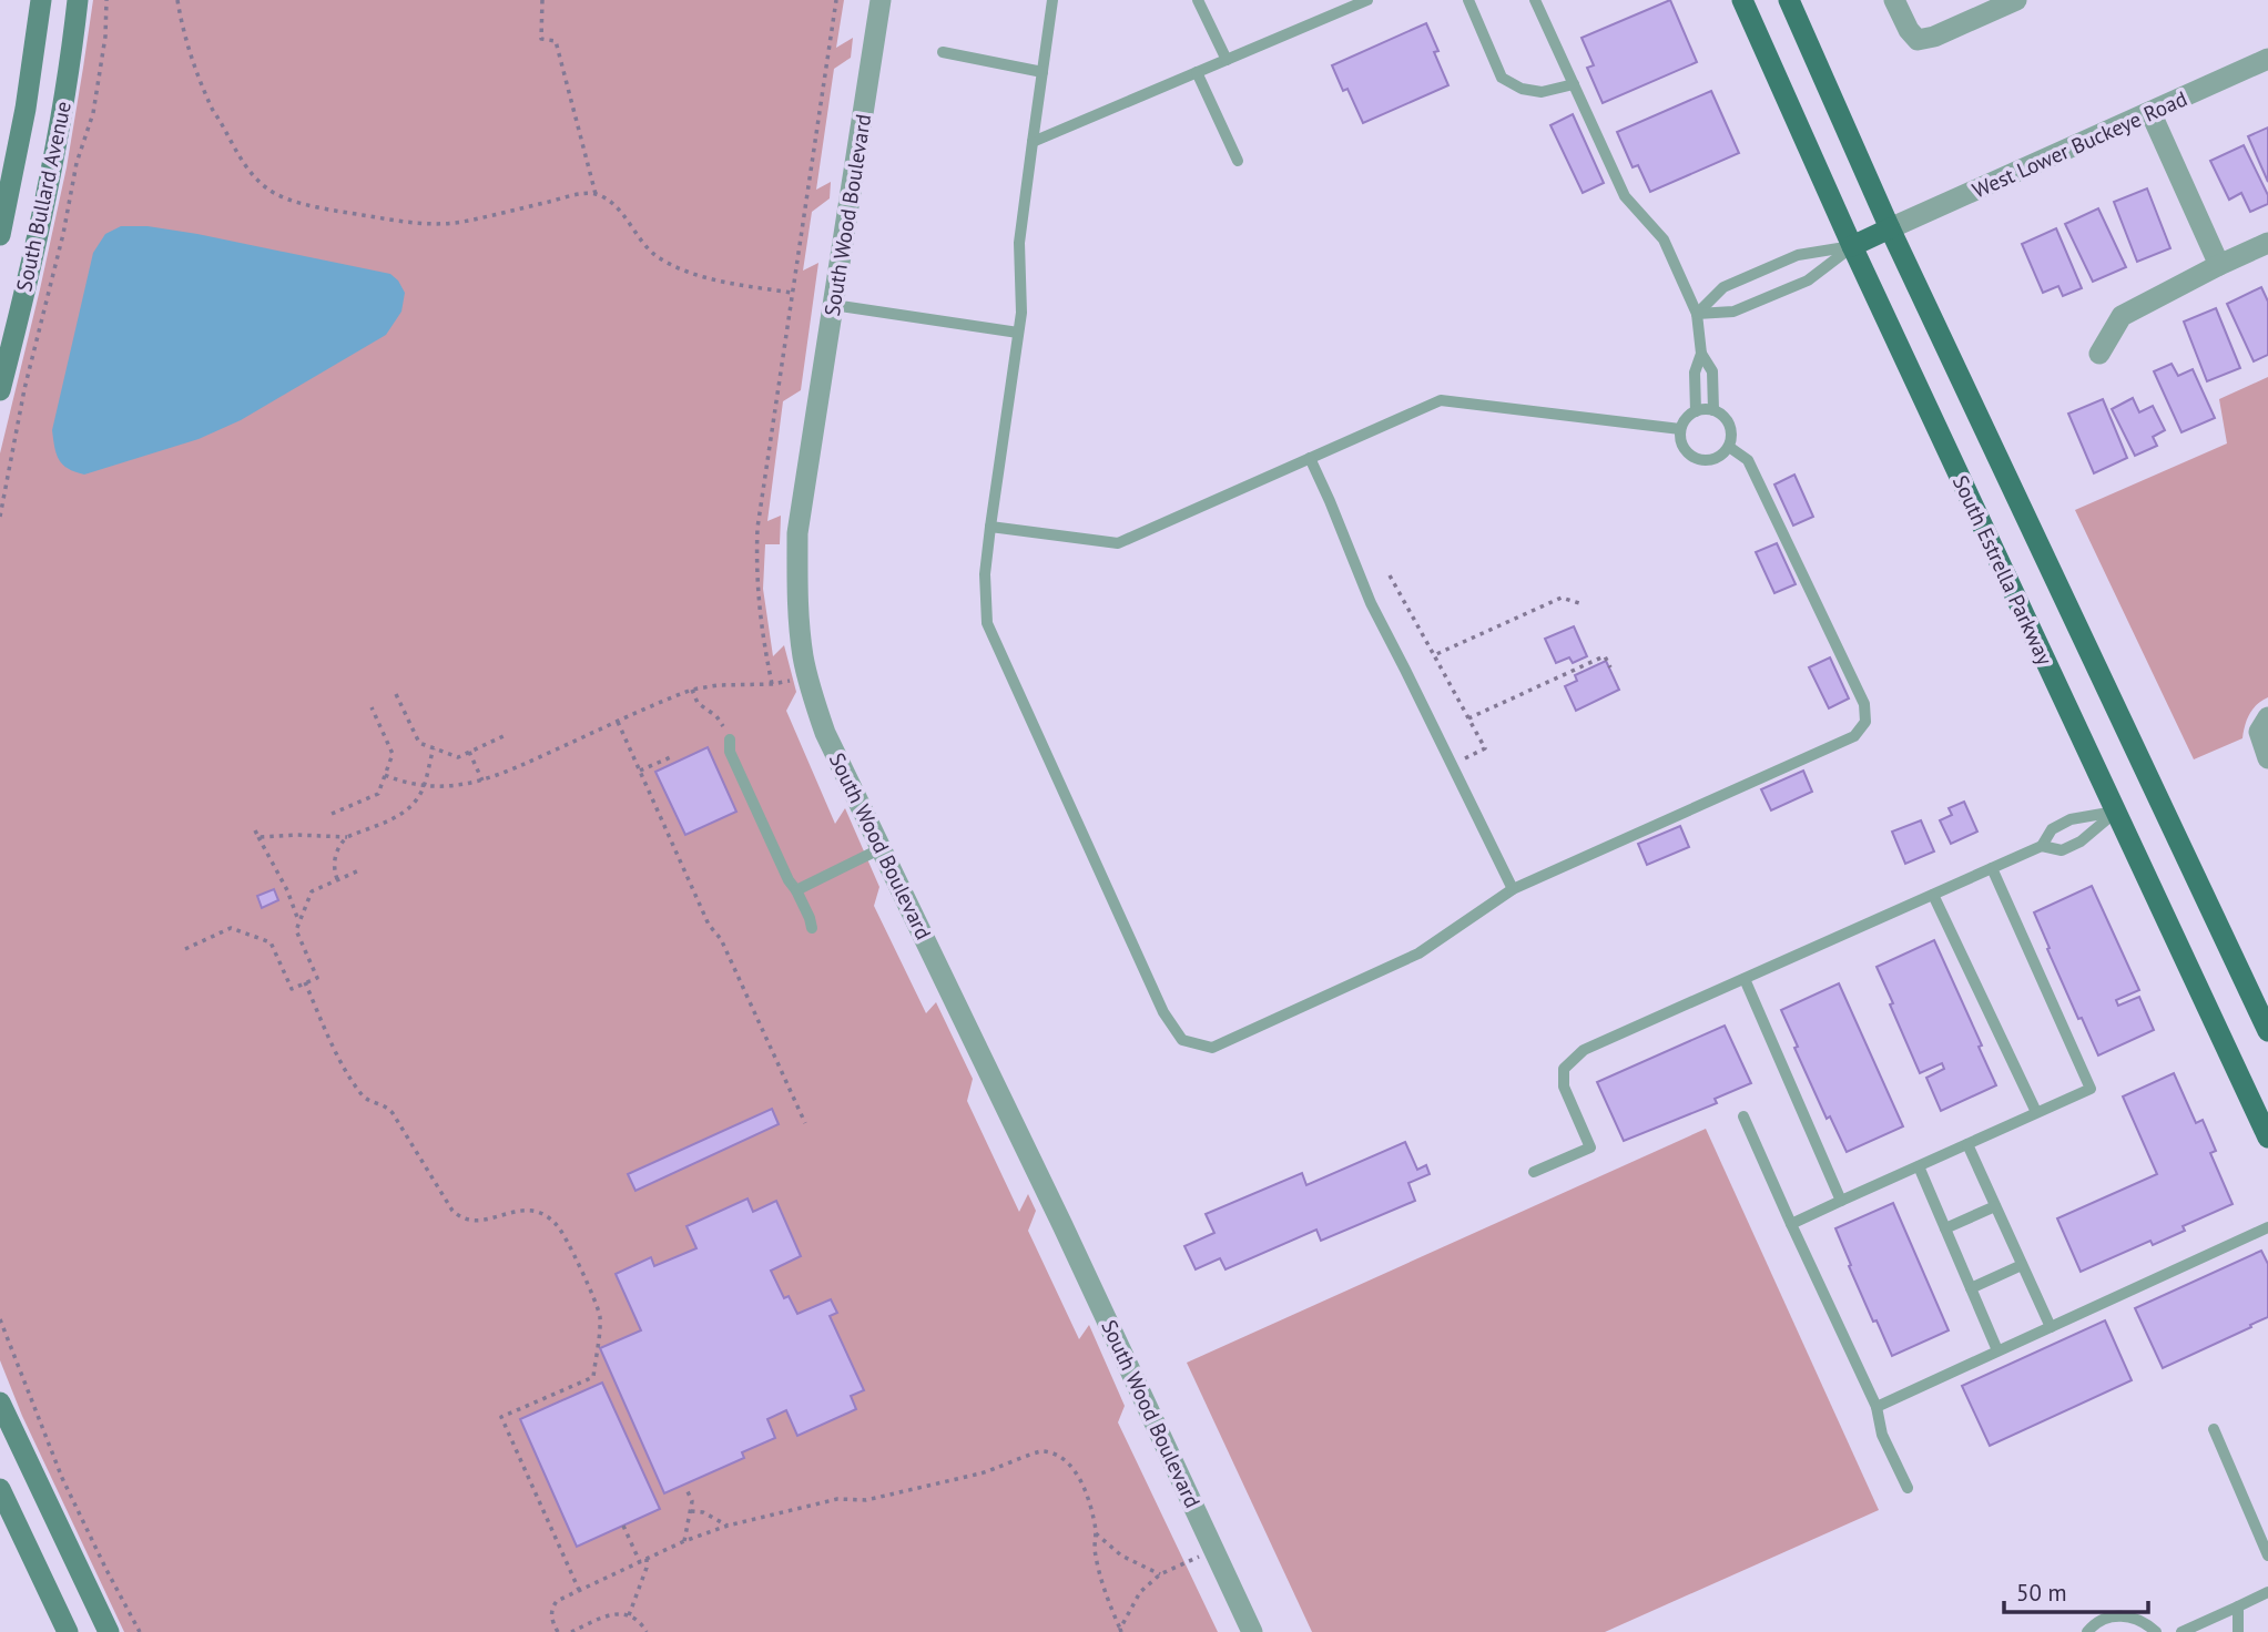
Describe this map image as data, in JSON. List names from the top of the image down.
{
  "streets": {
    "main road": ["South Bullard Avenue", "South Estrella Parkway"],
    "street": ["West Lower Buckeye Road", "South Wood Boulevard"]
  },
  "crossings": [
    ["West Lower Buckeye Road", "South Estrella Parkway"]
  ],
  "scale_bar": "50 m"
}
